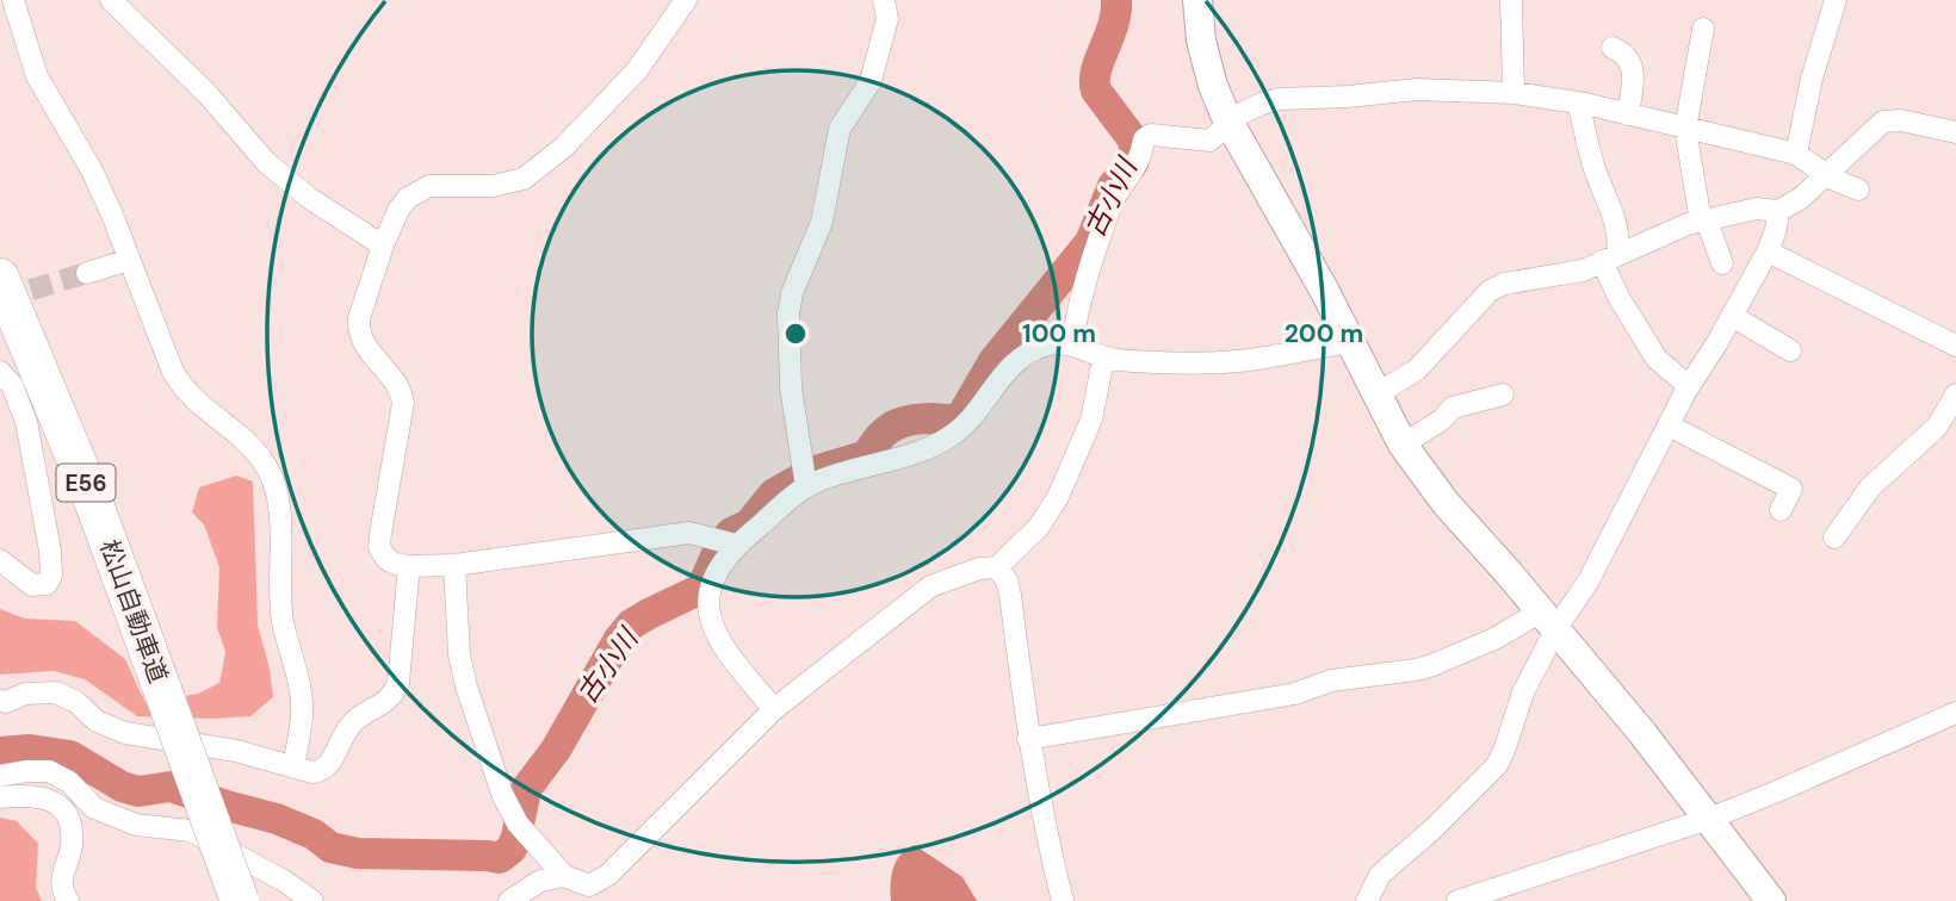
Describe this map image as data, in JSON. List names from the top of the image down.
{
  "streets": {
    "highway": ["E56", "松山自動車道"]
  },
  "water": ["古小川"],
  "rings": ["100 m", "200 m"]
}
